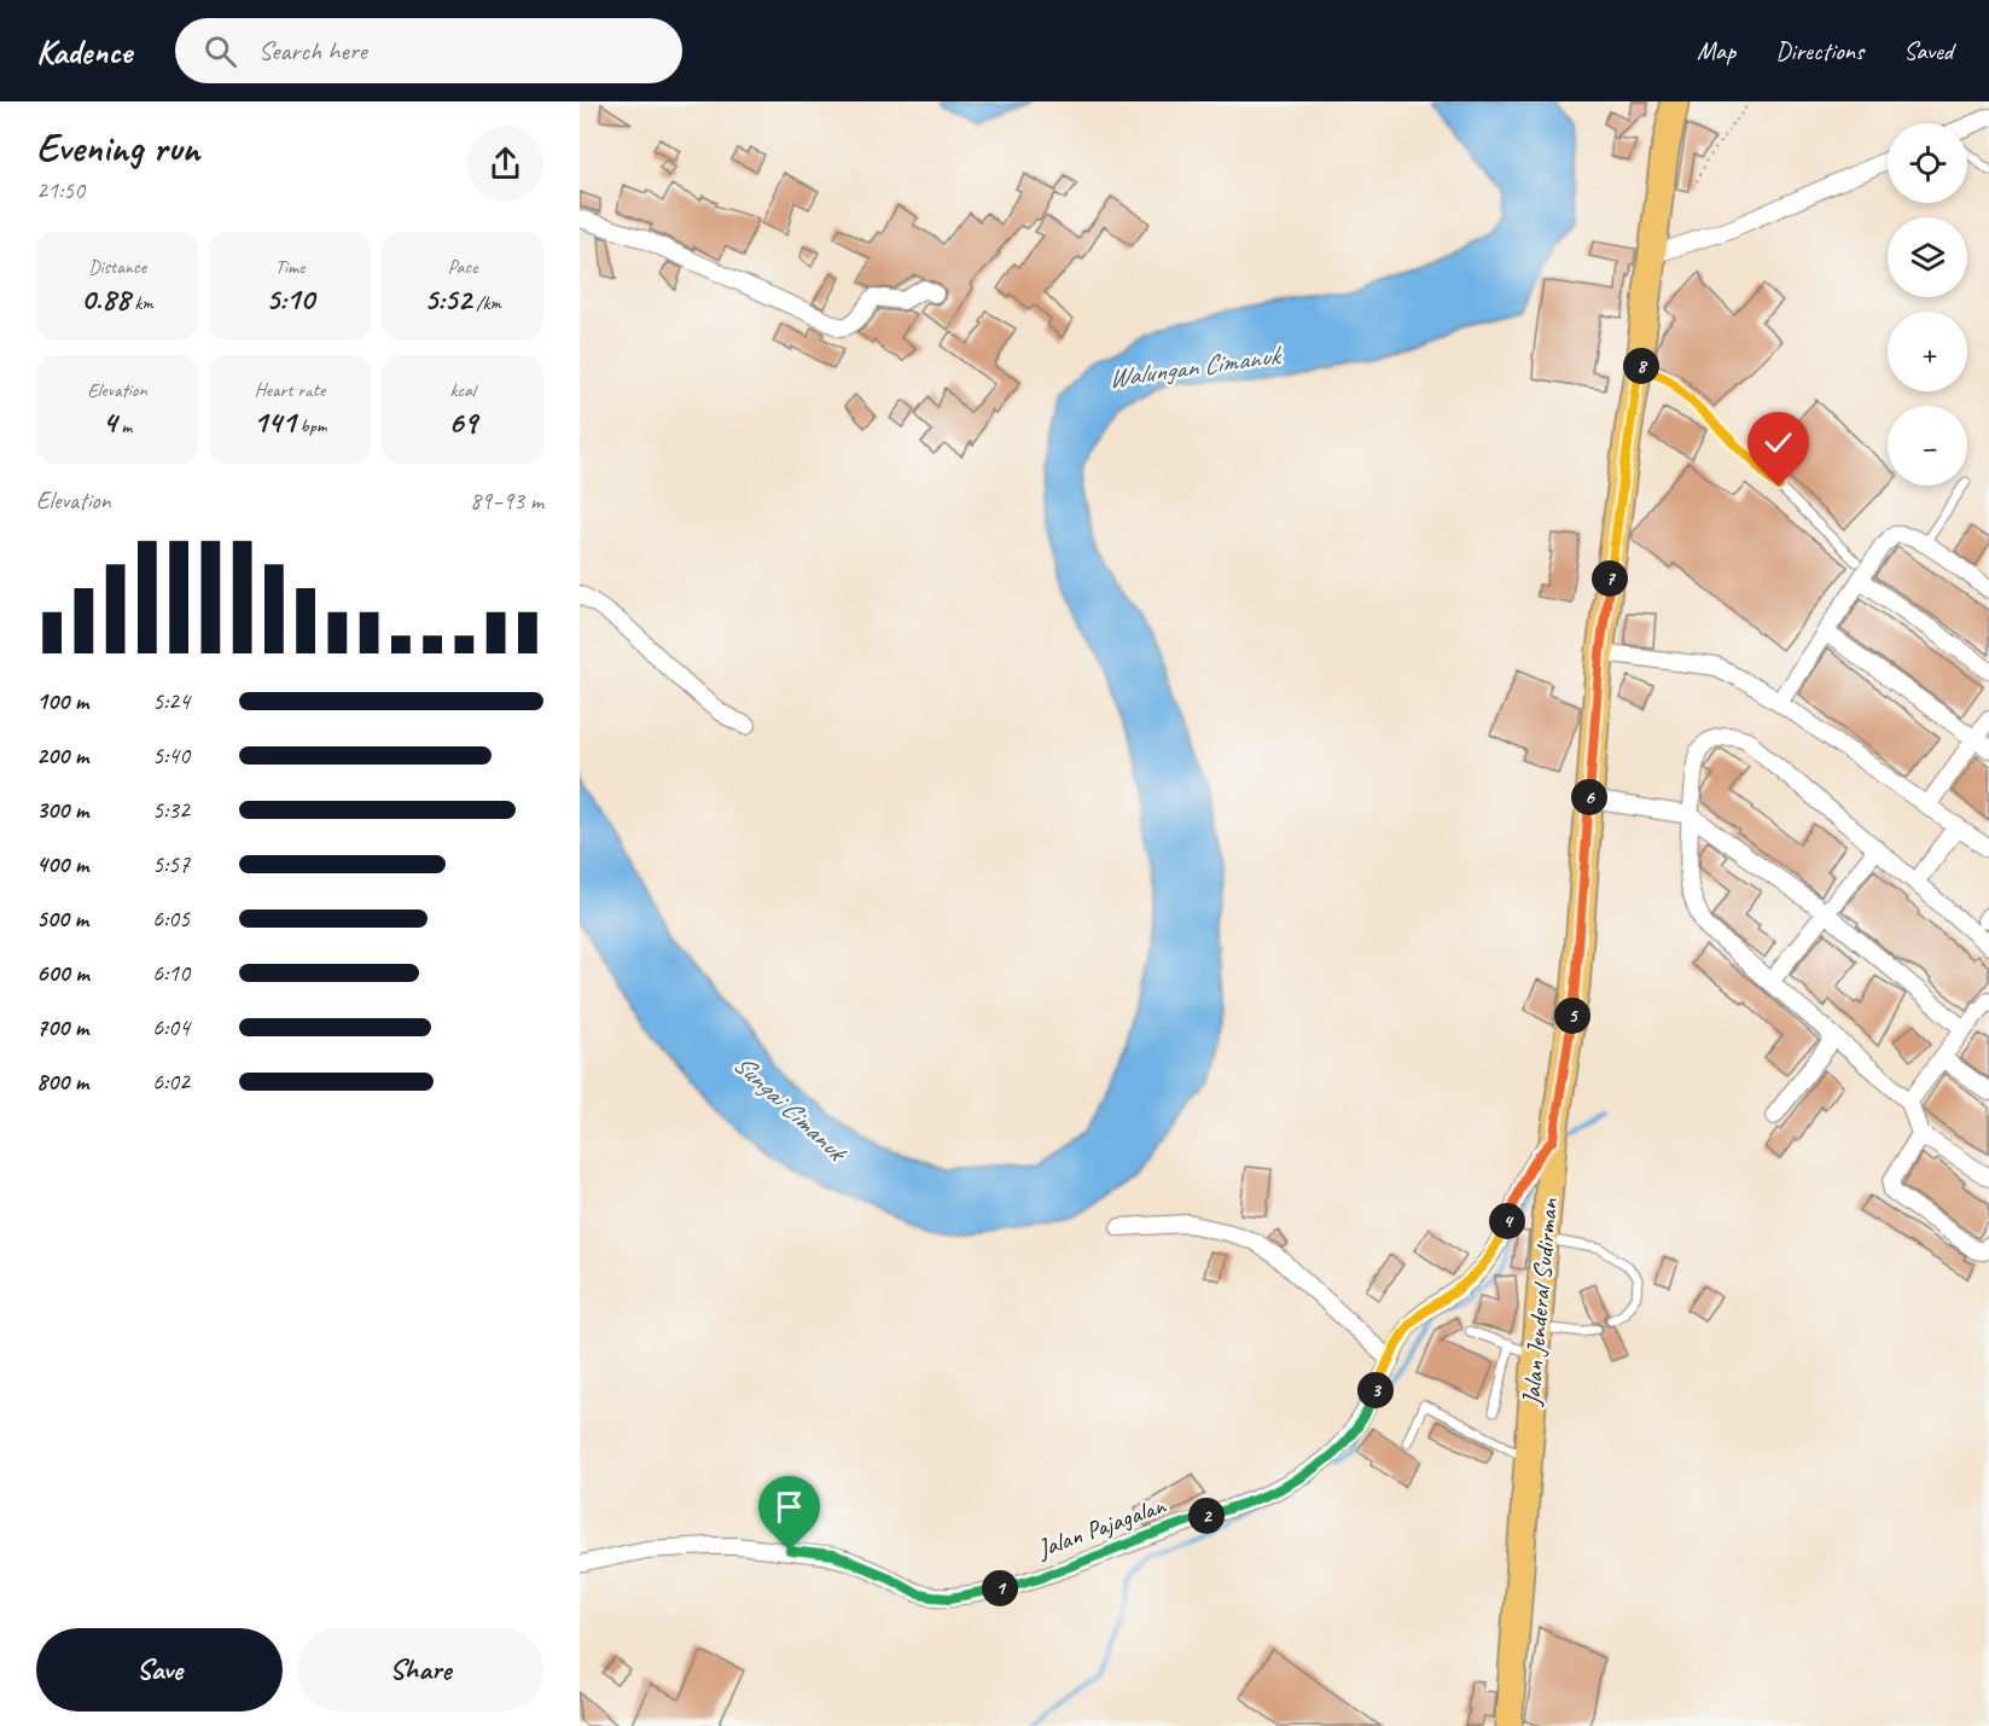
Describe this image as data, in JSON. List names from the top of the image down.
{
  "streets": {
    "main road": ["Jalan Jenderal Sudirman"],
    "street": ["Jalan Pajagalan"]
  },
  "crossings": [
    ["Jalan Jenderal Sudirman", "Jalan Pajagalan"]
  ],
  "water": ["Walungan Cimanuk", "Sungai Cimanuk"],
  "page": {
    "header": "Kadence",
    "search": "Search here",
    "nav": ["Map", "Directions", "Saved"],
    "heading": ["Evening run", "21:50"],
    "map_buttons": ["+", "−"],
    "stats": [
      ["Distance", "0.88 km"],
      ["Time", "5:10"],
      ["Pace", "5:52 /km"],
      ["Elevation", "4 m"],
      ["Heart rate", "141 bpm"],
      ["kcal", "69"]
    ],
    "pins": [
      "8",
      "7",
      "6",
      "5",
      "4",
      "3",
      "2",
      "1"
    ],
    "chart": ["Elevation", "89–93 m"],
    "list": [
      {
        "name": "100 m",
        "note": "5:24"
      },
      {
        "name": "200 m",
        "note": "5:40"
      },
      {
        "name": "300 m",
        "note": "5:32"
      },
      {
        "name": "400 m",
        "note": "5:57"
      },
      {
        "name": "500 m",
        "note": "6:05"
      },
      {
        "name": "600 m",
        "note": "6:10"
      },
      {
        "name": "700 m",
        "note": "6:04"
      },
      {
        "name": "800 m",
        "note": "6:02"
      }
    ],
    "buttons": ["Save", "Share"]
  }
}
